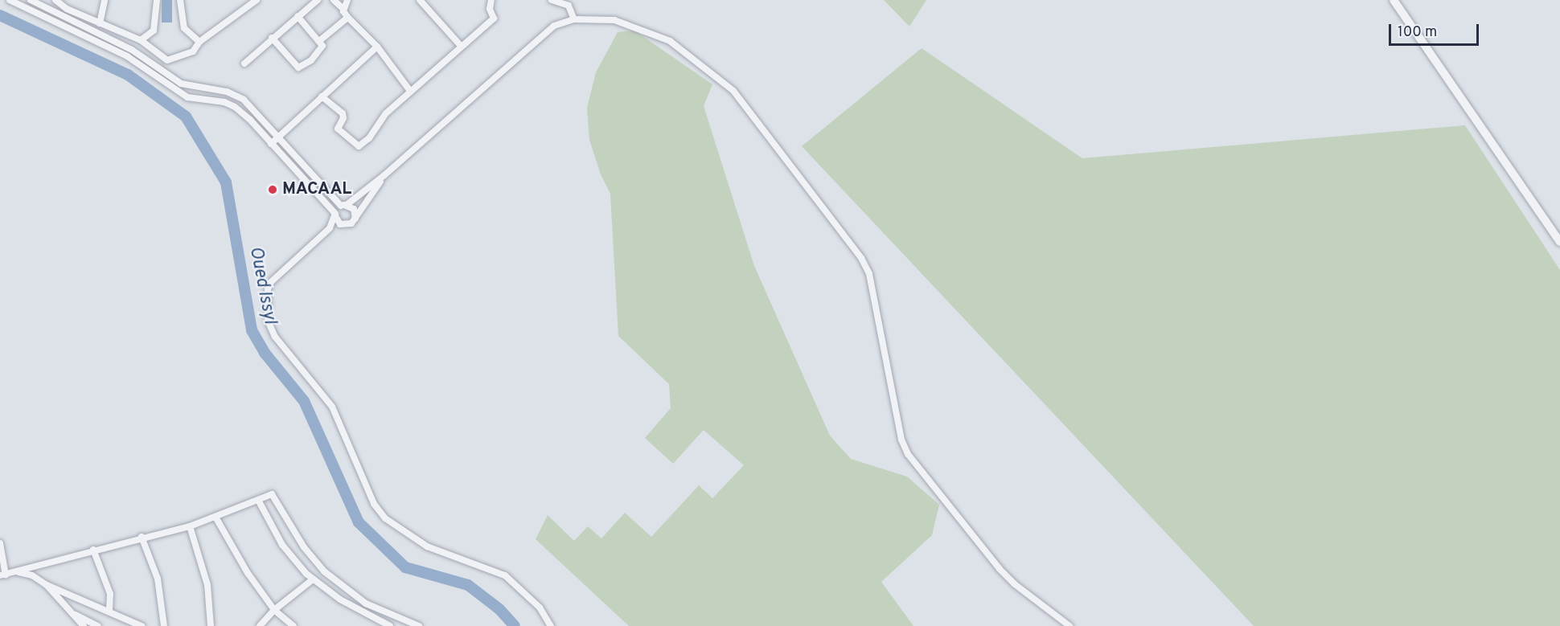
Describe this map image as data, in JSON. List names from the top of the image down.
{
  "water": ["Oued Issyl"],
  "places": ["MACAAL"],
  "scale_bar": "100 m"
}
